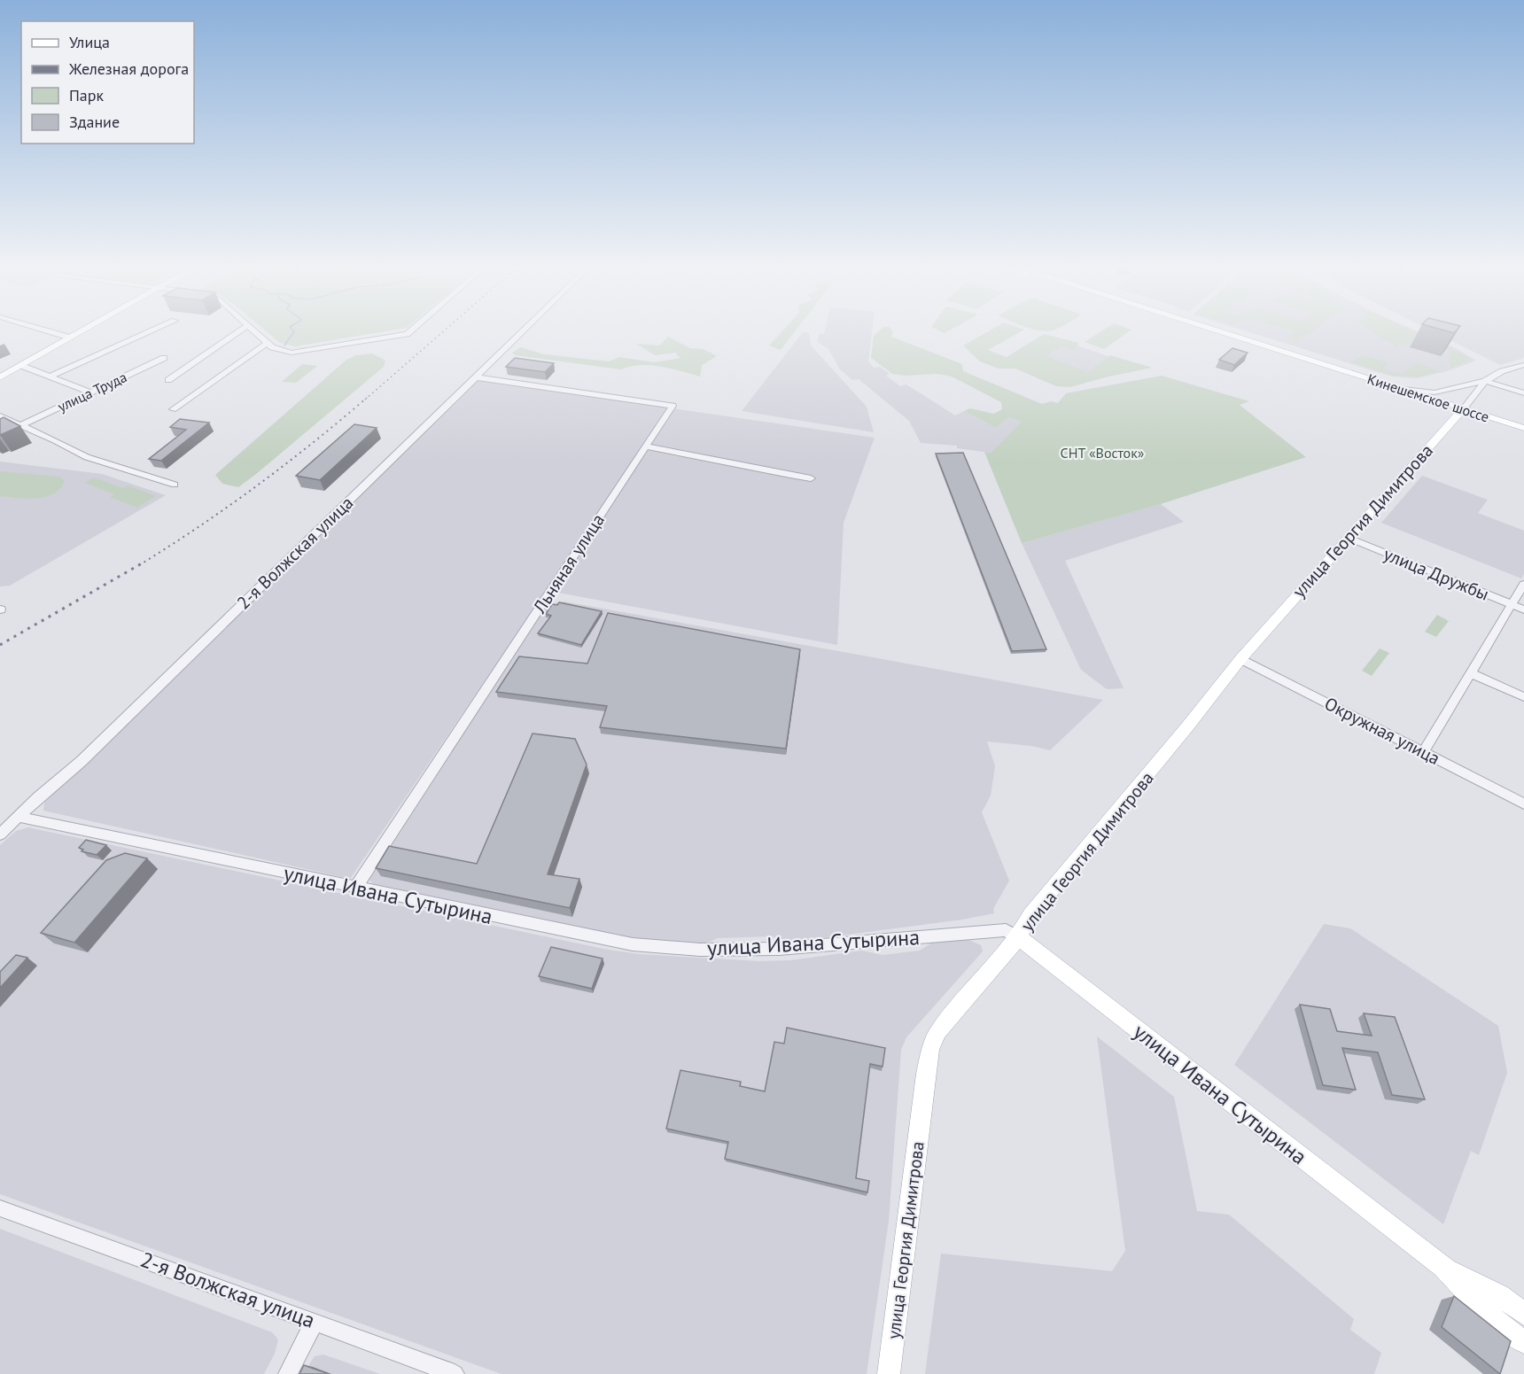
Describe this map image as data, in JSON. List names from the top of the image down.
{
  "streets": {
    "main road": ["Кинешемское шоссе", "улица Георгия Димитрова", "улица Ивана Сутырина"],
    "street": [
      "улица Труда",
      "2-я Волжская улица",
      "Льняная улица",
      "улица Дружбы",
      "Окружная улица"
    ]
  },
  "crossings": [
    ["Кинешемское шоссе", "улица Георгия Димитрова"],
    ["улица Георгия Димитрова", "улица Дружбы"],
    ["улица Георгия Димитрова", "Окружная улица"],
    ["улица Георгия Димитрова", "улица Ивана Сутырина"],
    ["2-я Волжская улица", "Льняная улица"],
    ["2-я Волжская улица", "улица Ивана Сутырина"],
    ["Льняная улица", "улица Ивана Сутырина"]
  ],
  "parks": ["СНТ «Восток»"],
  "legend": [
    "Улица",
    "Железная дорога",
    "Парк",
    "Здание"
  ]
}
